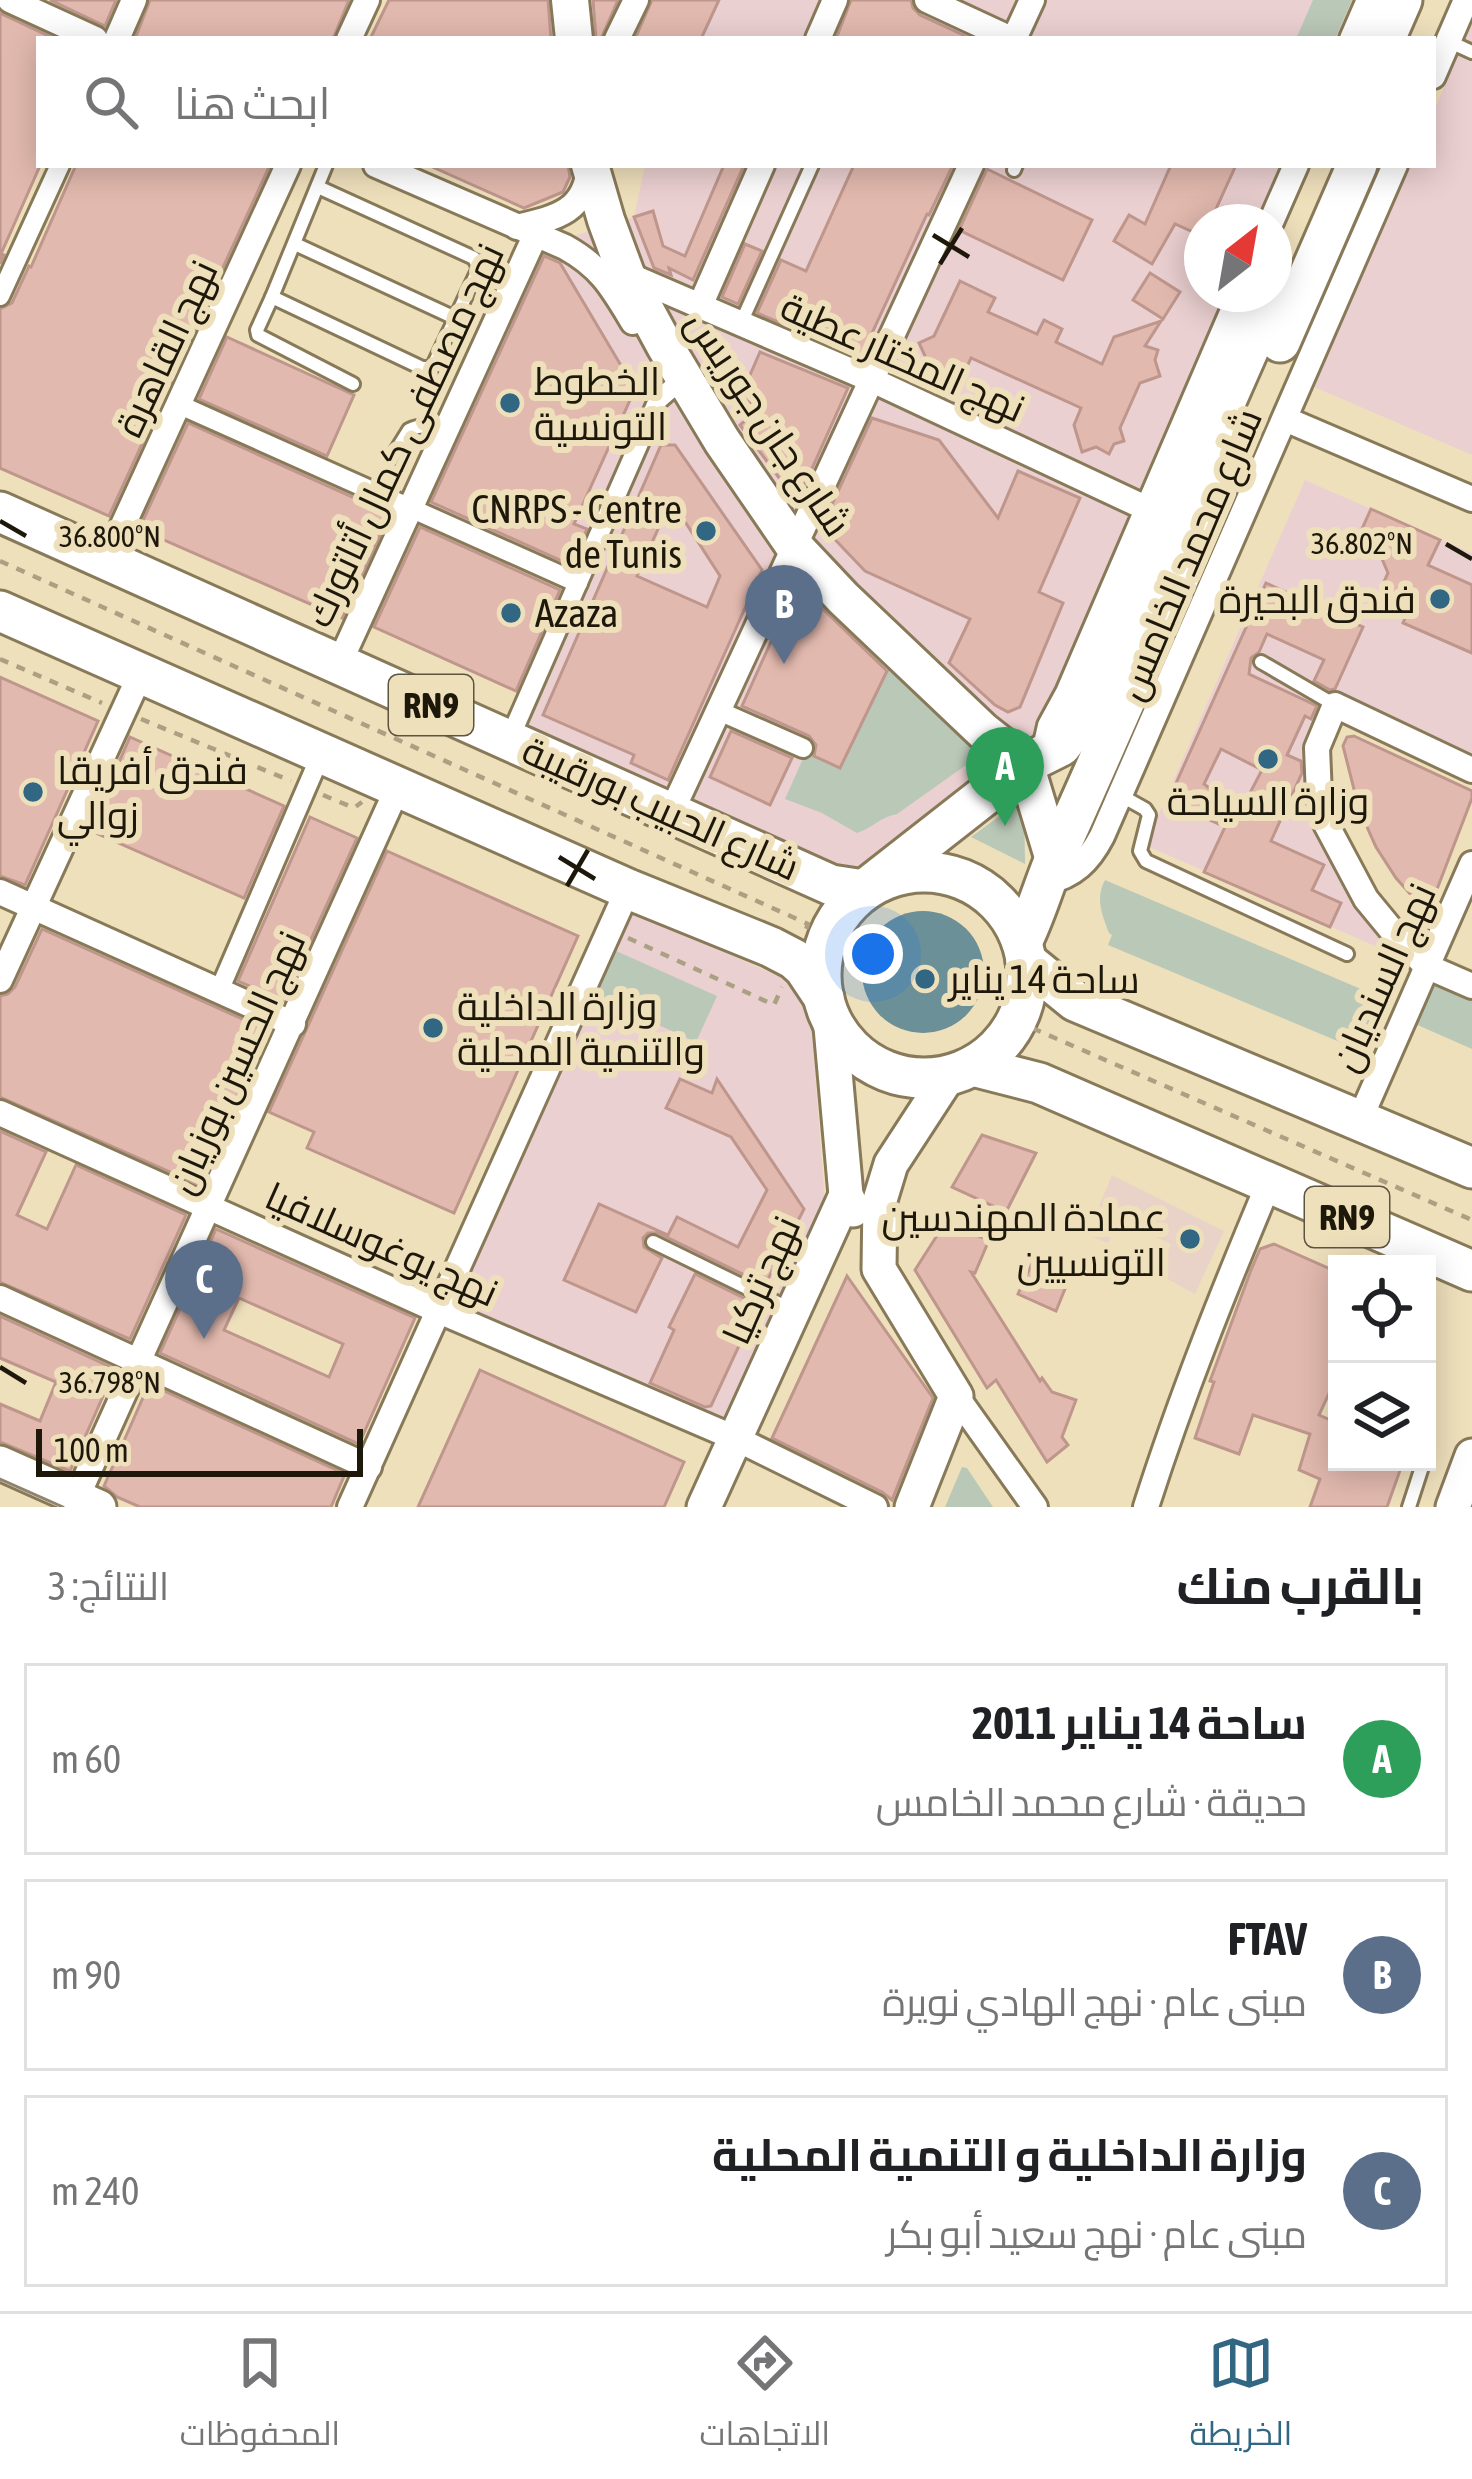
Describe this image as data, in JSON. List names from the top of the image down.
{
  "streets": {
    "main road": [
      "شارع جان جوريس",
      "شارع محمد الخامس",
      "RN9",
      "شارع الحبيب بورقيبة"
    ],
    "street": [
      "نهج القاهرة",
      "نهج المختار عطية",
      "نهج مصطفى كمال أتاتورك",
      "نهج السنديان",
      "نهج الحسين بوزيان",
      "نهج يوغوسلافيا",
      "نهج تركيا"
    ]
  },
  "crossings": [
    ["نهج القاهرة", "شارع الحبيب بورقيبة"],
    ["نهج المختار عطية", "شارع جان جوريس"],
    ["نهج المختار عطية", "شارع محمد الخامس"],
    ["شارع جان جوريس", "شارع محمد الخامس"],
    ["نهج مصطفى كمال أتاتورك", "شارع الحبيب بورقيبة"],
    ["شارع محمد الخامس", "RN9"],
    ["شارع محمد الخامس", "شارع الحبيب بورقيبة"],
    ["RN9", "شارع الحبيب بورقيبة"],
    ["RN9", "نهج السنديان"],
    ["RN9", "نهج الحسين بوزيان"],
    ["نهج الحسين بوزيان", "نهج يوغوسلافيا"],
    ["نهج يوغوسلافيا", "نهج تركيا"]
  ],
  "places": [
    "الخطوط التونسية",
    "CNRPS - Centre de Tunis",
    "فندق البحيرة",
    "Azaza",
    "وزارة السياحة",
    "فندق أفريقا زوالي",
    "ساحة 14 يناير",
    "وزارة الداخلية والتنمية المحلية",
    "عمادة المهندسين التونسيين"
  ],
  "scale_bar": "100 m",
  "north": "top right",
  "page": {
    "search": "ابحث هنا",
    "pins": ["B", "A", "C"],
    "scale": "100 m",
    "heading": ["بالقرب منك", "النتائج: 3"],
    "list": [
      {
        "mark": "A",
        "name": "ساحة 14 يناير 2011",
        "note": "حديقة · شارع محمد الخامس",
        "value": "60 m"
      },
      {
        "mark": "B",
        "name": "FTAV",
        "note": "مبنى عام · نهج الهادي نويرة",
        "value": "90 m"
      },
      {
        "mark": "C",
        "name": "وزارة الداخلية و التنمية المحلية",
        "note": "مبنى عام · نهج سعيد أبو بكر",
        "value": "240 m"
      }
    ],
    "nav": ["الخريطة", "الاتجاهات", "المحفوظات"]
  },
  "coordinates": ["36.800°N", "36.802°N", "36.798°N"]
}
